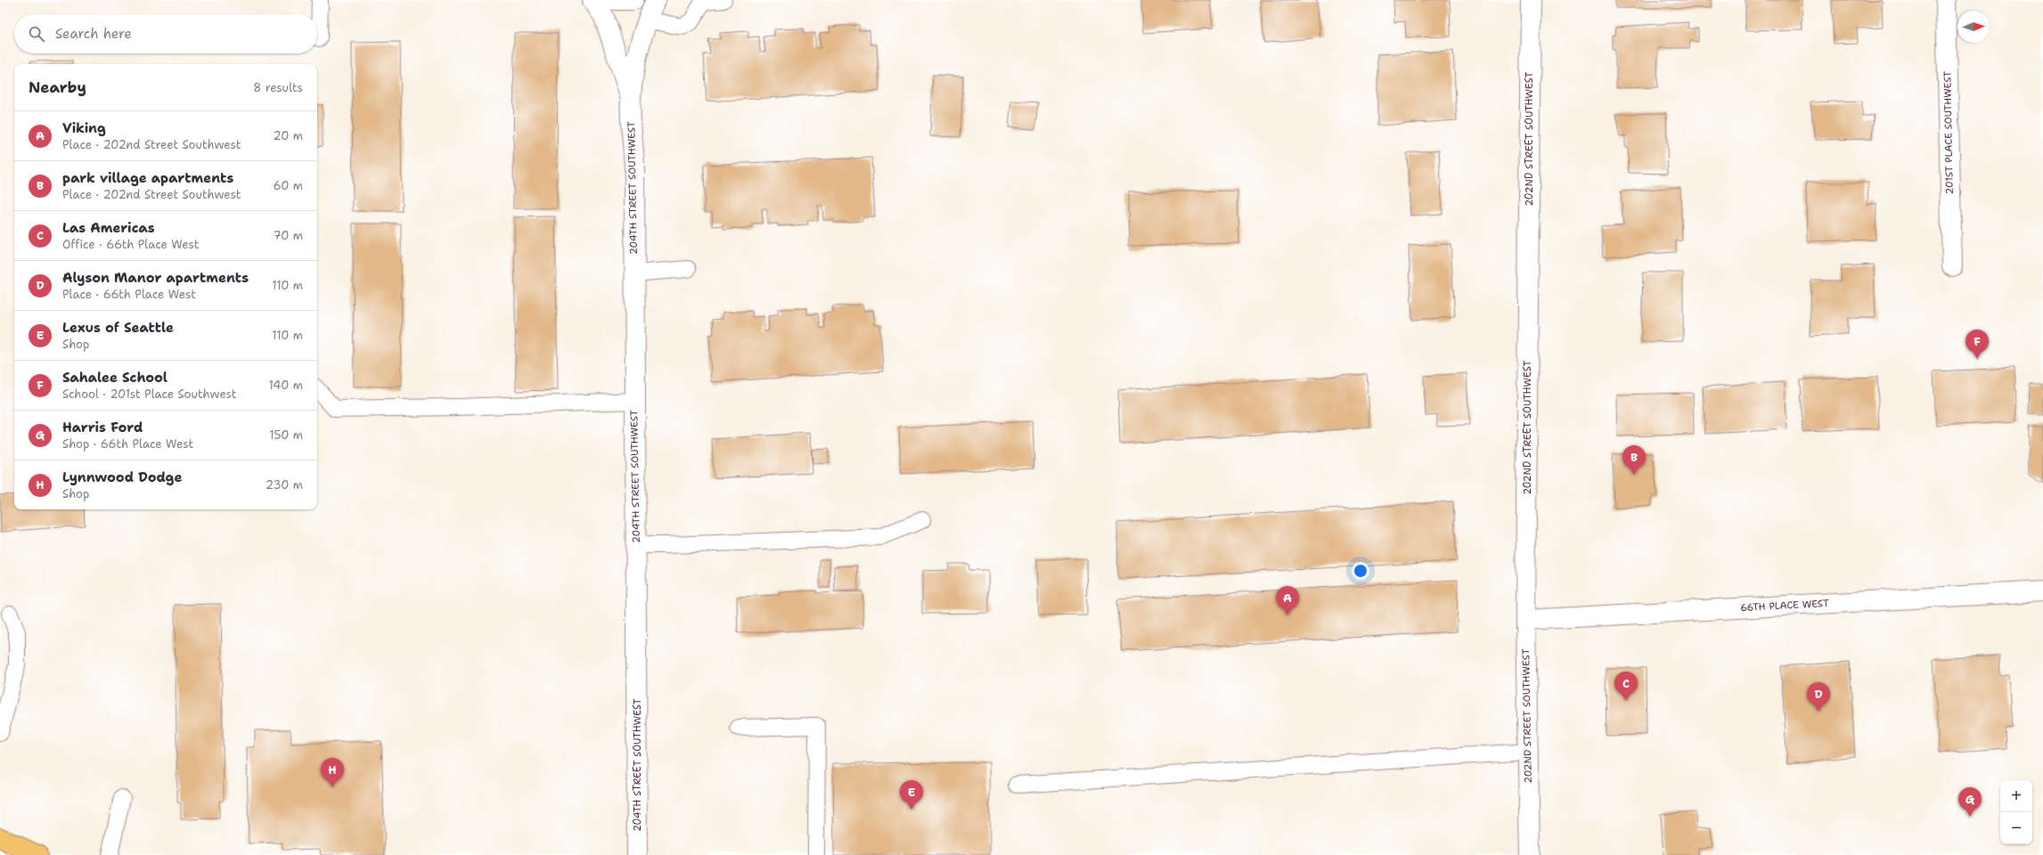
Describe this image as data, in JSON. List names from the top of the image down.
{
  "streets": {
    "street": [
      "201ST PLACE SOUTHWEST",
      "202ND STREET SOUTHWEST",
      "204TH STREET SOUTHWEST",
      "66TH PLACE WEST"
    ]
  },
  "crossings": [
    ["202ND STREET SOUTHWEST", "66TH PLACE WEST"]
  ],
  "north": "right",
  "page": {
    "search": "Search here",
    "heading": ["Nearby", "8 results"],
    "list": [
      {
        "mark": "A",
        "name": "Viking",
        "note": "Place · 202nd Street Southwest",
        "value": "20 m"
      },
      {
        "mark": "B",
        "name": "park village apartments",
        "note": "Place · 202nd Street Southwest",
        "value": "60 m"
      },
      {
        "mark": "C",
        "name": "Las Americas",
        "note": "Office · 66th Place West",
        "value": "70 m"
      },
      {
        "mark": "D",
        "name": "Alyson Manor apartments",
        "note": "Place · 66th Place West",
        "value": "110 m"
      },
      {
        "mark": "E",
        "name": "Lexus of Seattle",
        "note": "Shop",
        "value": "110 m"
      },
      {
        "mark": "F",
        "name": "Sahalee School",
        "note": "School · 201st Place Southwest",
        "value": "140 m"
      },
      {
        "mark": "G",
        "name": "Harris Ford",
        "note": "Shop · 66th Place West",
        "value": "150 m"
      },
      {
        "mark": "H",
        "name": "Lynnwood Dodge",
        "note": "Shop",
        "value": "230 m"
      }
    ],
    "pins": [
      "F",
      "B",
      "A",
      "C",
      "D",
      "H",
      "E",
      "G"
    ],
    "map_buttons": ["+", "−"]
  }
}
